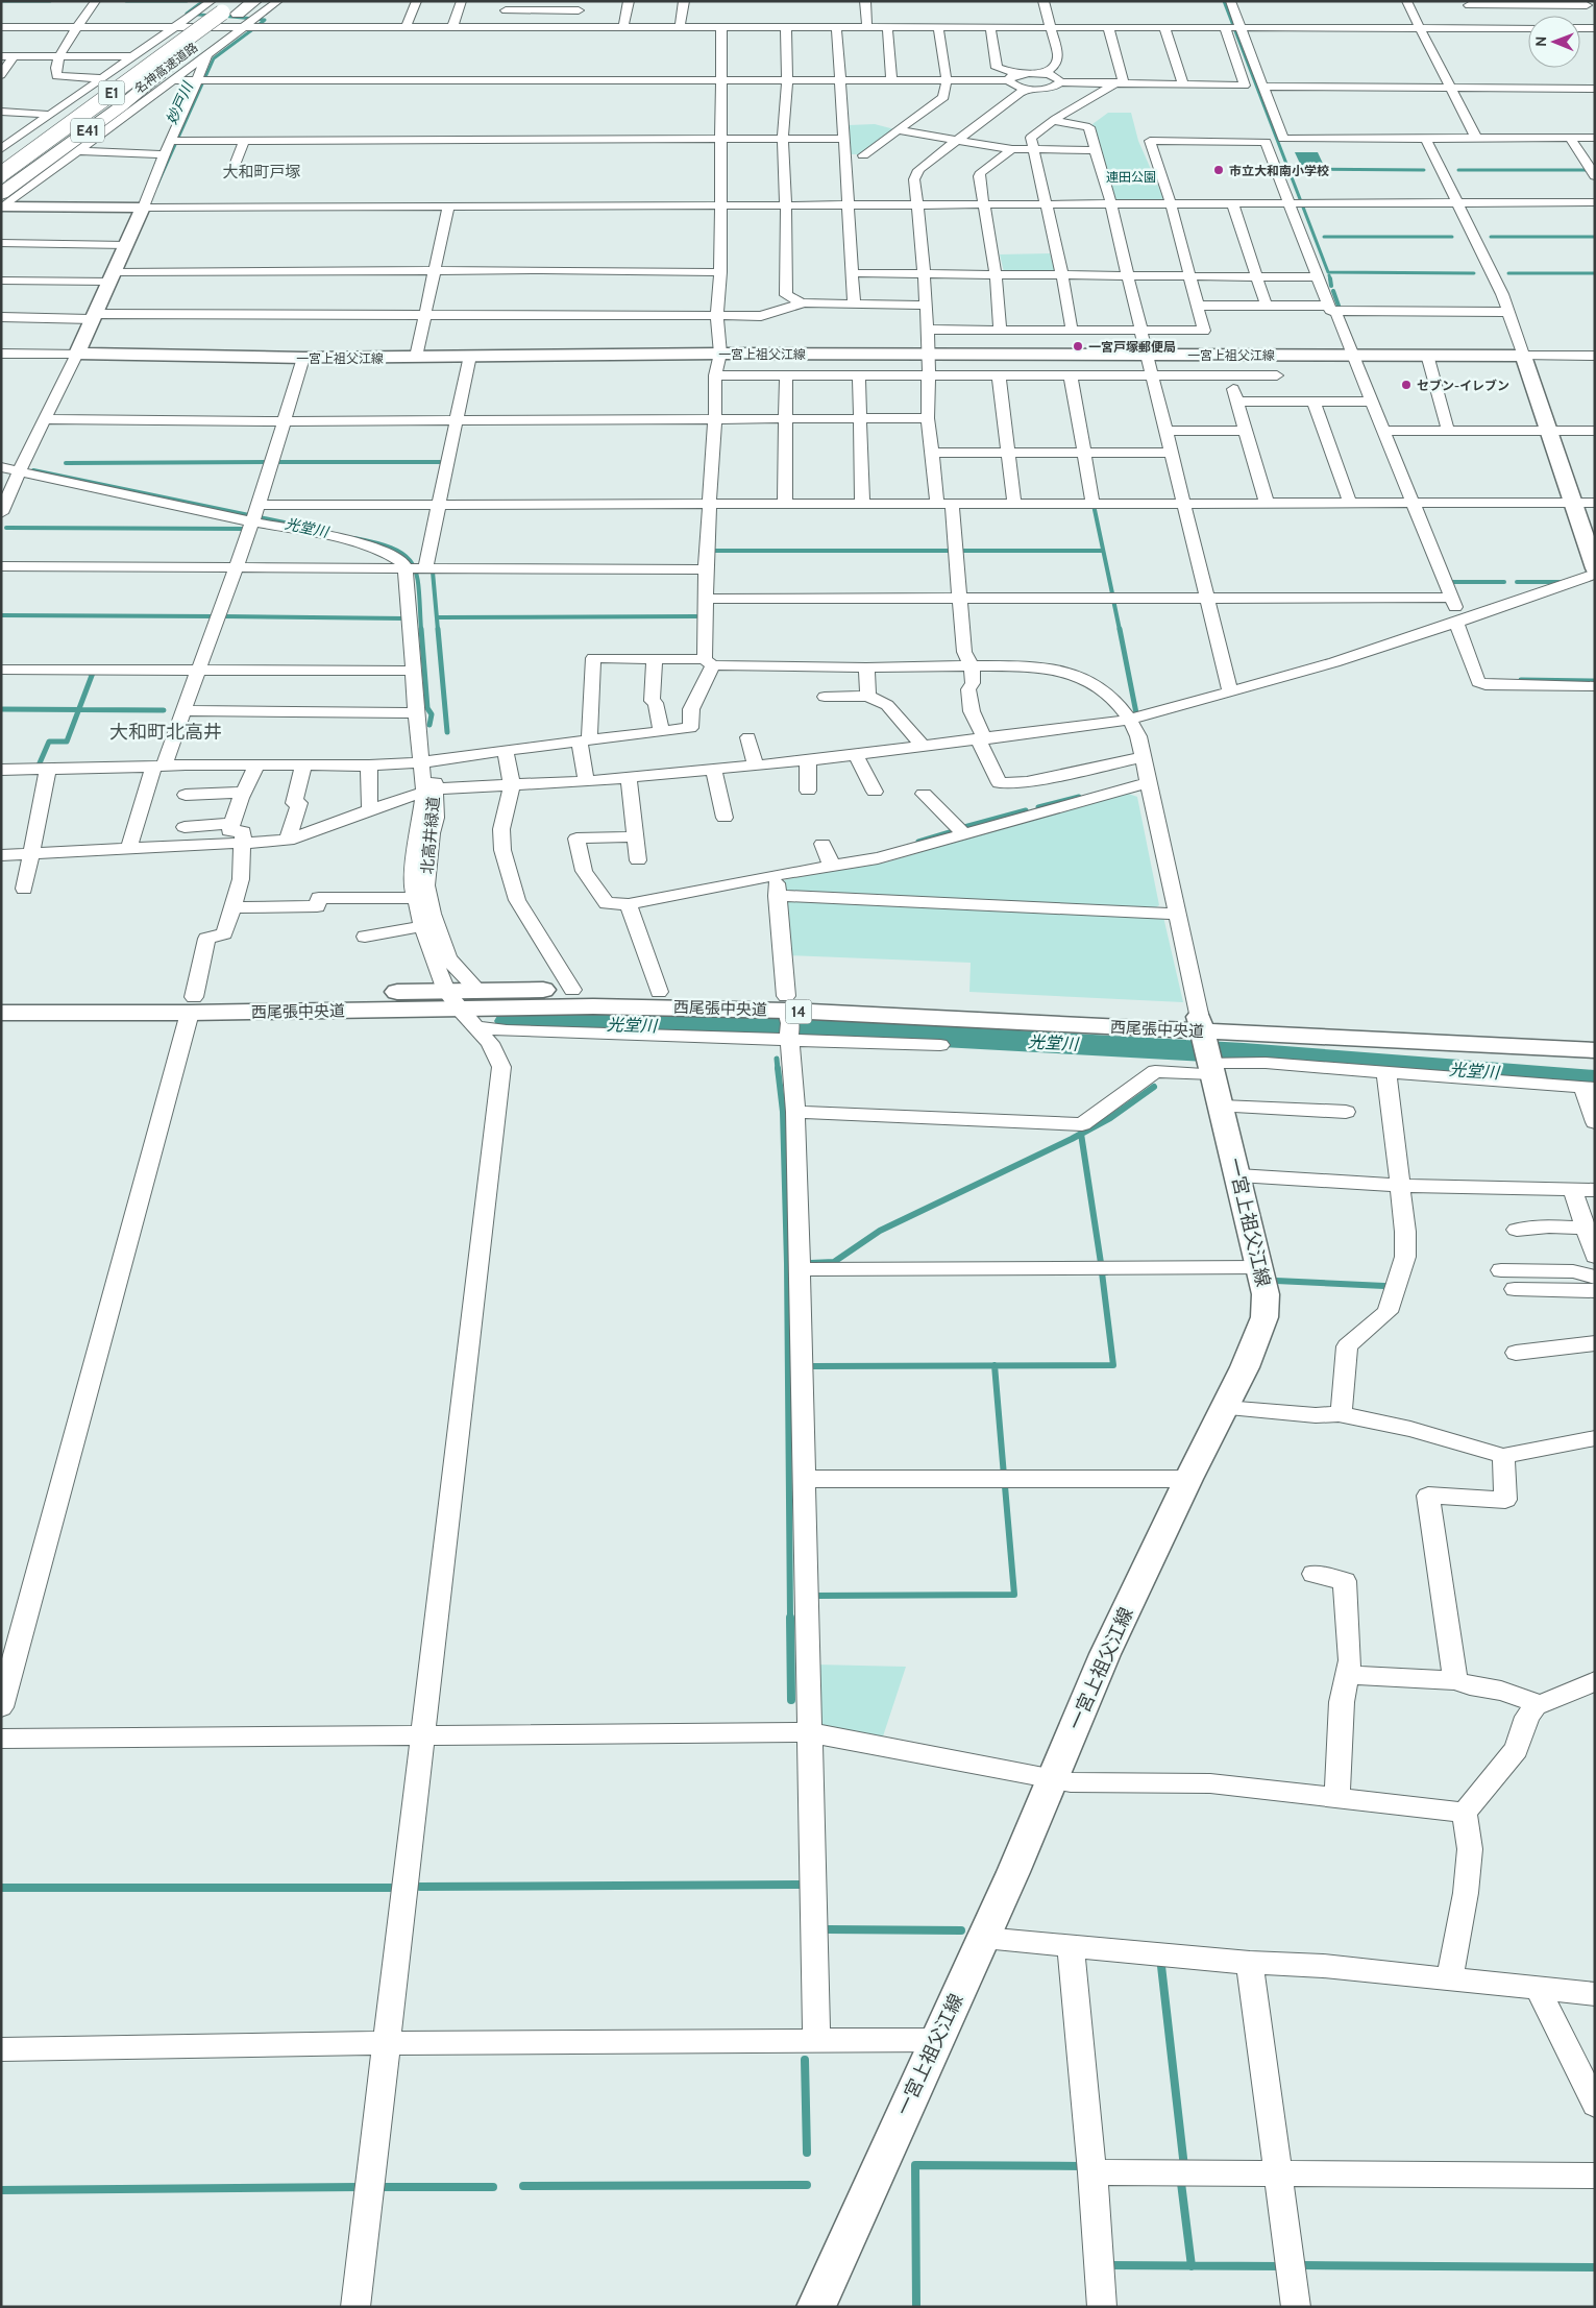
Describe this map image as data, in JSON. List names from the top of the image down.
{
  "streets": {
    "highway": ["名神高速道路", "E1", "E41"],
    "main road": ["一宮上祖父江線", "西尾張中央道", "14"],
    "street": ["北高井緑道"]
  },
  "crossings": [
    ["名神高速道路", "E41"],
    ["一宮上祖父江線", "西尾張中央道"],
    ["北高井緑道", "西尾張中央道"]
  ],
  "districts": ["大和町戸塚", "大和町北高井"],
  "water": ["妙戸川", "光堂川"],
  "parks": ["連田公園"],
  "places": ["市立大和南小学校", "一宮戸塚郵便局", "セブン-イレブン"],
  "north": "left"
}
